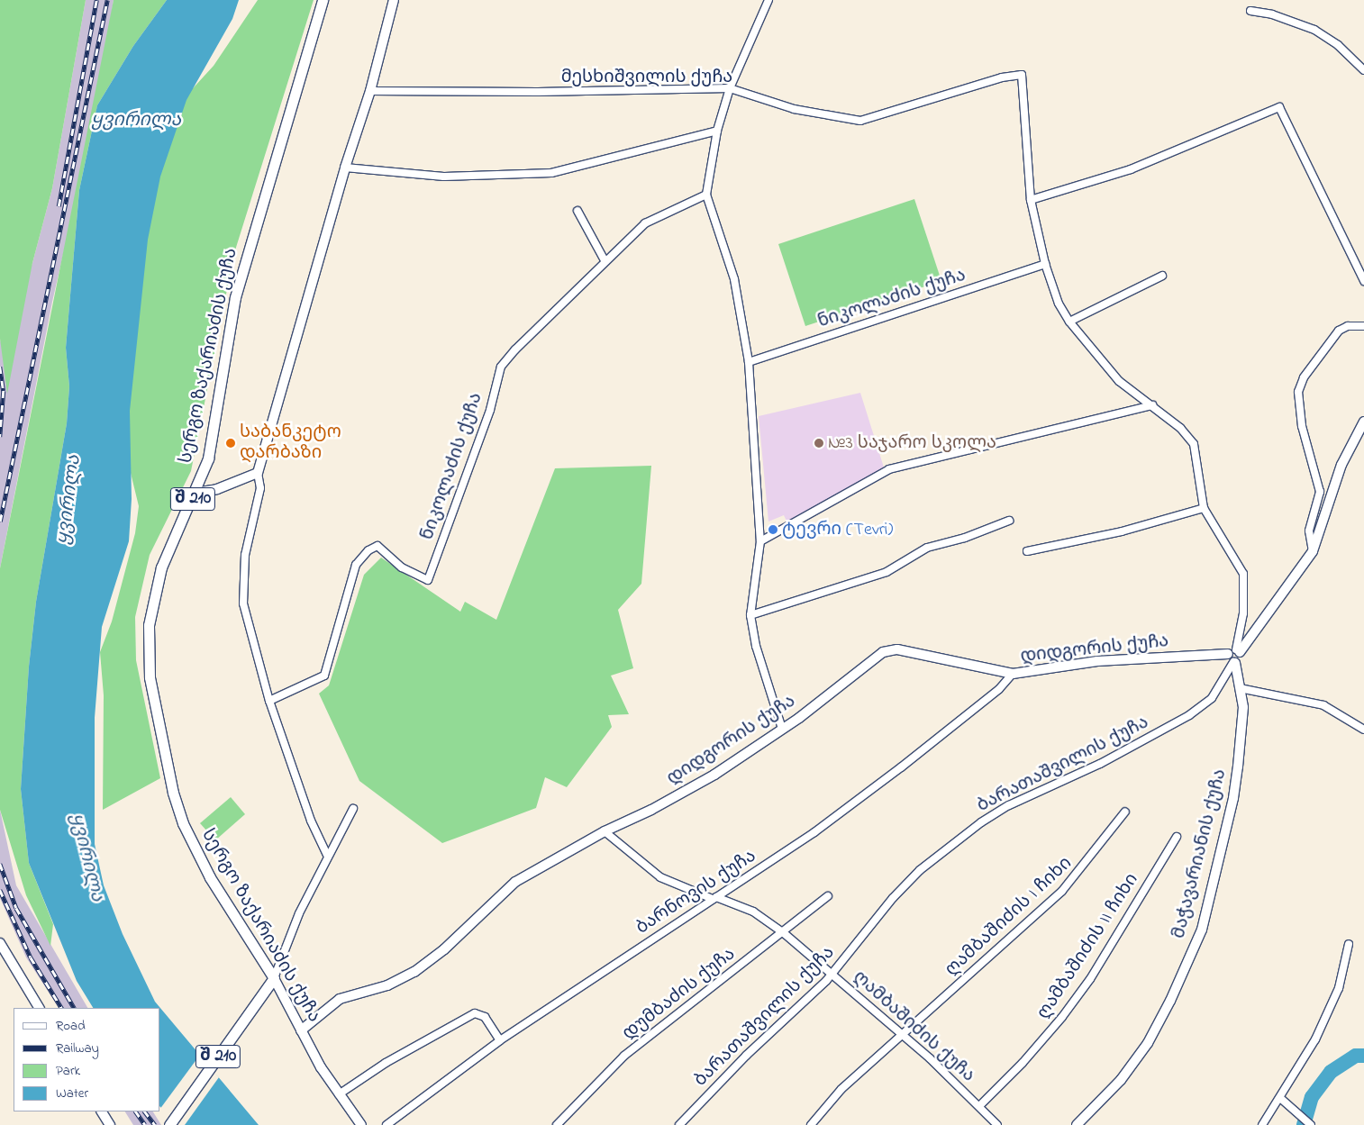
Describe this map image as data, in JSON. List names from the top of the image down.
{
  "streets": {
    "main road": ["სერგო ზაქარიაძის ქუჩა", "შ 210"],
    "street": [
      "მესხიშვილის ქუჩა",
      "ნიკოლაძის ქუჩა",
      "დიდგორის ქუჩა",
      "ბარათაშვილის ქუჩა",
      "მაჭავარიანის ქუჩა",
      "ბარნოვის ქუჩა",
      "ღამბაშიძის I ჩიხი",
      "ღამბაშიძის II ჩიხი",
      "დუმბაძის ქუჩა",
      "ღამბაშიძის ქუჩა"
    ]
  },
  "crossings": [
    ["სერგო ზაქარიაძის ქუჩა", "შ 210"],
    ["სერგო ზაქარიაძის ქუჩა", "დიდგორის ქუჩა"],
    ["დიდგორის ქუჩა", "ბარნოვის ქუჩა"],
    ["დიდგორის ქუჩა", "ღამბაშიძის ქუჩა"],
    ["ბარათაშვილის ქუჩა", "მაჭავარიანის ქუჩა"],
    ["ბარათაშვილის ქუჩა", "ღამბაშიძის ქუჩა"],
    ["ბარნოვის ქუჩა", "ღამბაშიძის ქუჩა"],
    ["ღამბაშიძის I ჩიხი", "ღამბაშიძის ქუჩა"],
    ["ღამბაშიძის II ჩიხი", "ღამბაშიძის ქუჩა"],
    ["დუმბაძის ქუჩა", "ღამბაშიძის ქუჩა"]
  ],
  "water": ["ყვირილა"],
  "places": ["საბანკეტო დარბაზი", "№3 საჯარო სკოლა", "ტევრი (Tevri)"],
  "legend": [
    "Road",
    "Railway",
    "Park",
    "Water"
  ]
}
